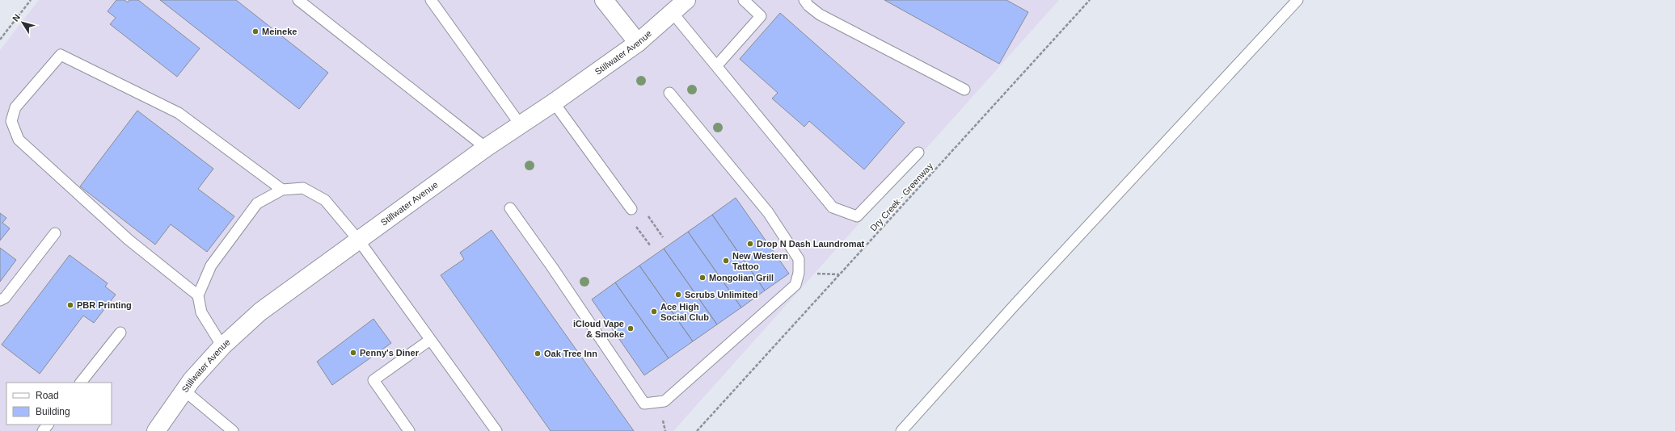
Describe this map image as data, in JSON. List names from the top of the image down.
{
  "streets": {
    "street": ["Stillwater Avenue"],
    "path": ["Dry Creek - Greenway"]
  },
  "places": [
    "Meineke",
    "Drop N Dash Laundromat",
    "New Western Tattoo",
    "Mongolian Grill",
    "Scrubs Unlimited",
    "PBR Printing",
    "Ace High Social Club",
    "iCloud Vape & Smoke",
    "Penny's Diner",
    "Oak Tree Inn"
  ],
  "legend": ["Road", "Building"],
  "north": "top left"
}
